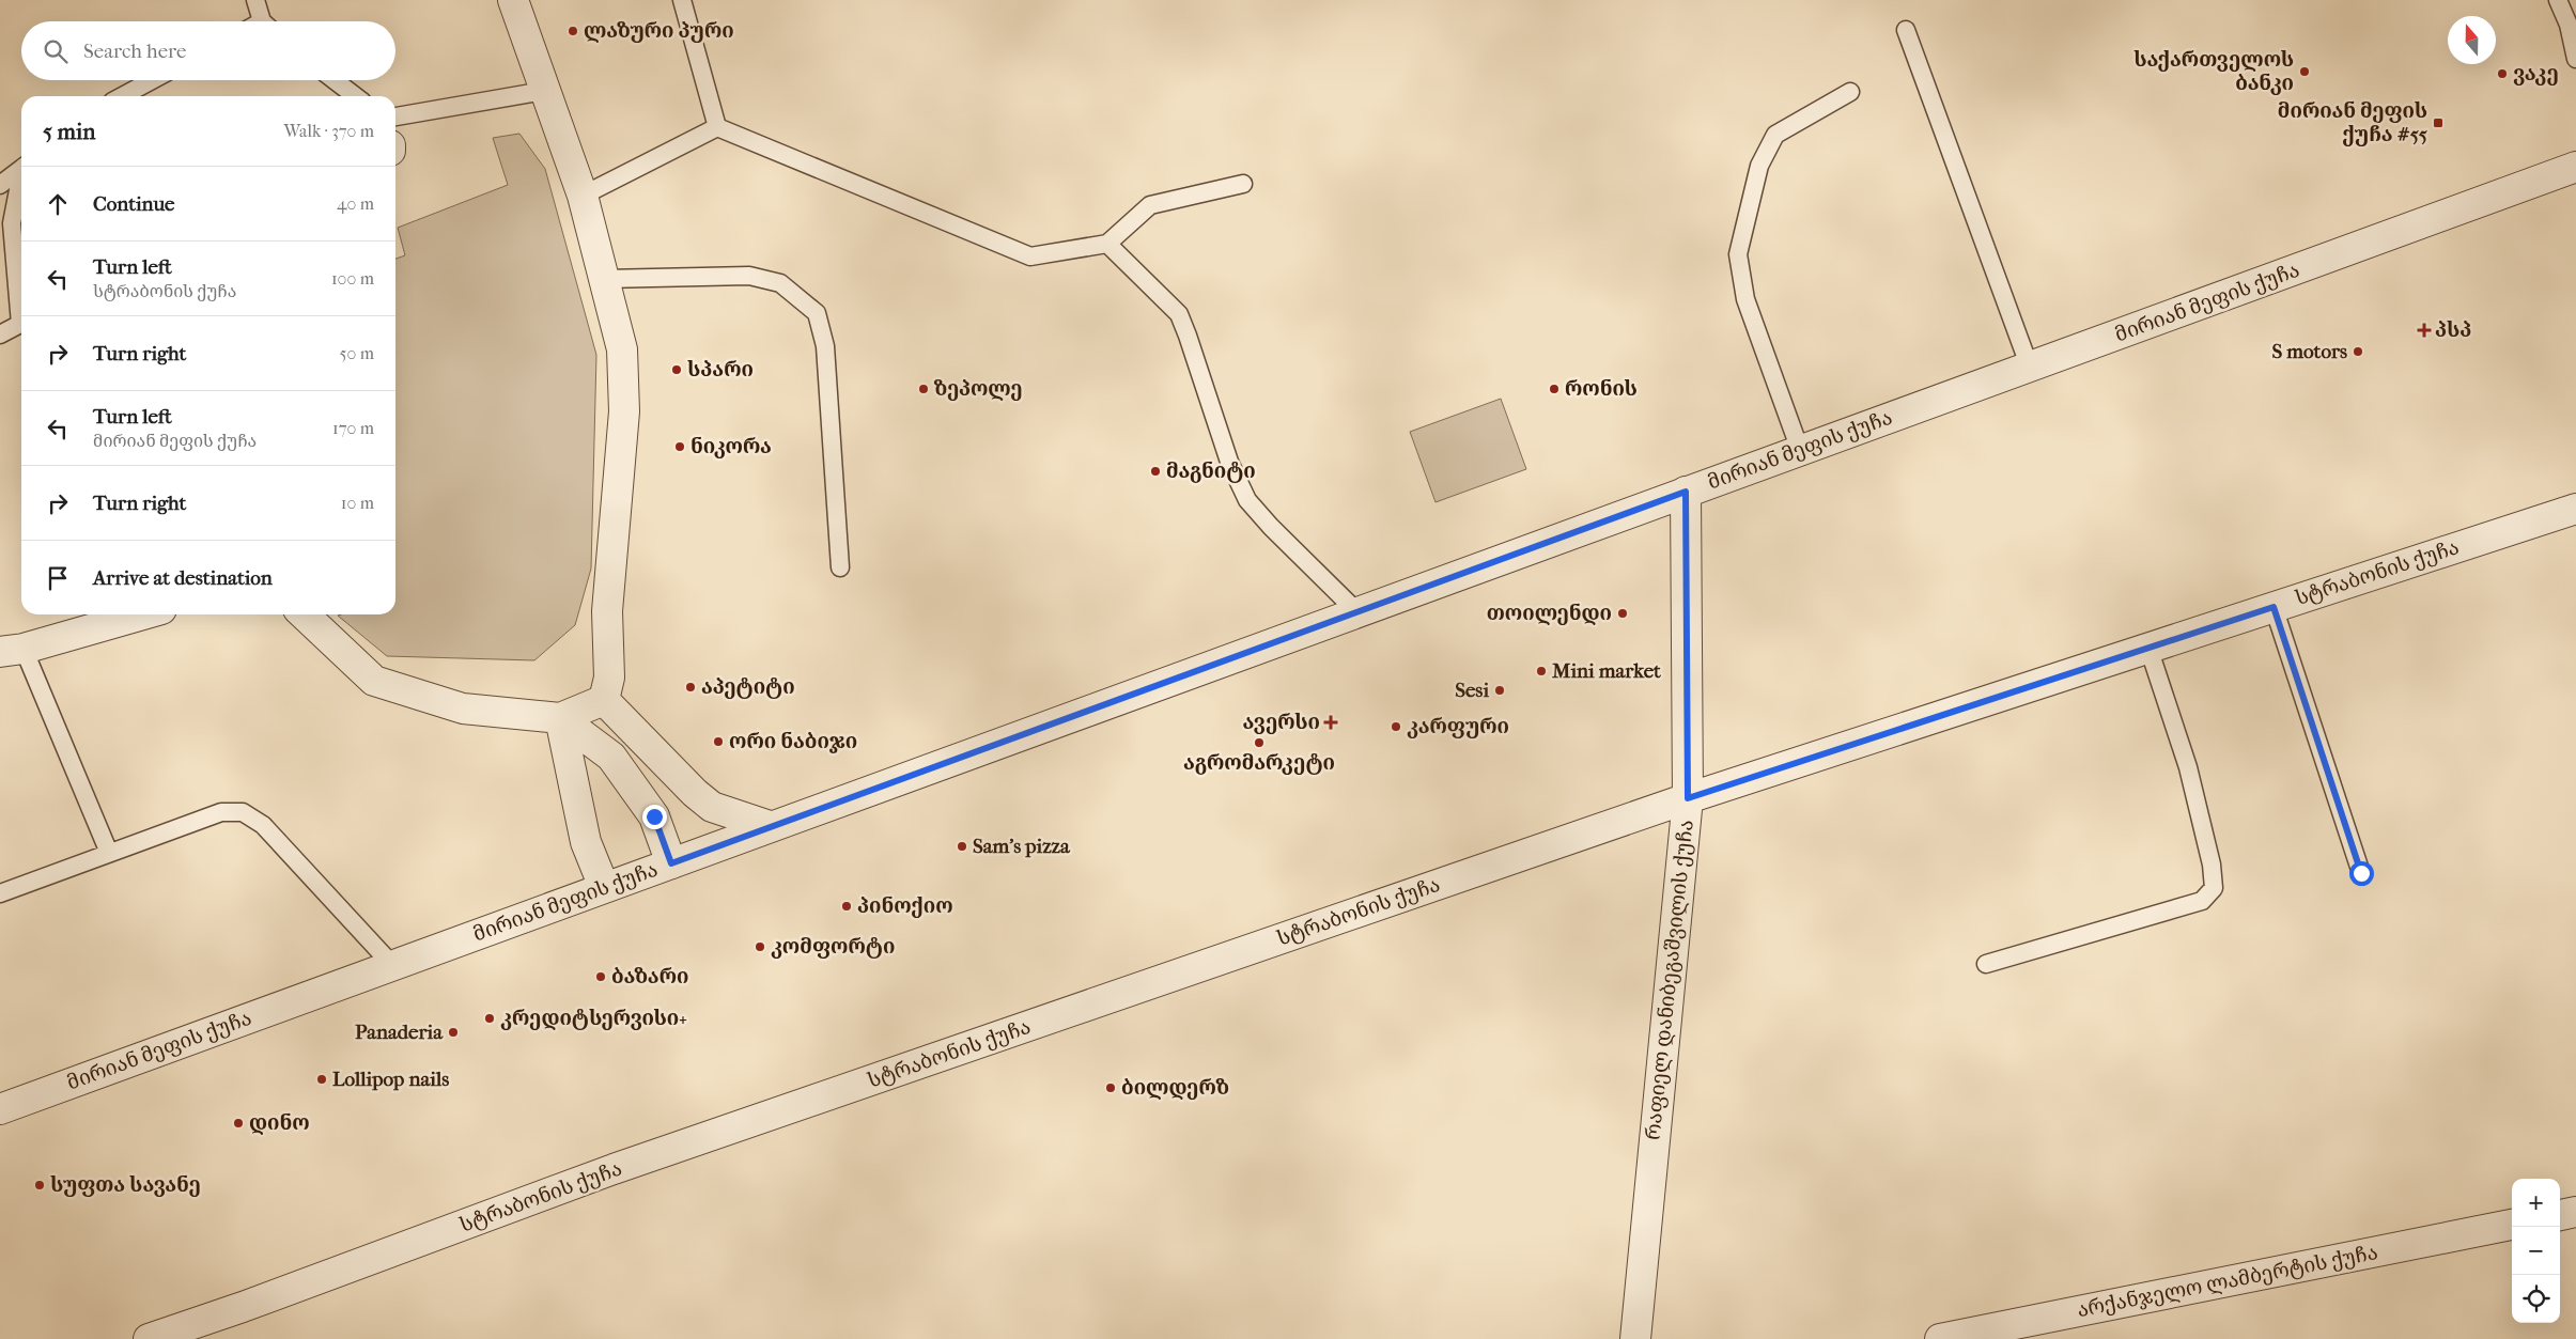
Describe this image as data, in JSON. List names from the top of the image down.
{
  "streets": {
    "street": [
      "მირიან მეფის ქუჩა",
      "სტრაბონის ქუჩა",
      "რაფიელ დანიბეგაშვილის ქუჩა",
      "არქანჯელო ლამბერტის ქუჩა"
    ]
  },
  "crossings": [
    ["მირიან მეფის ქუჩა", "რაფიელ დანიბეგაშვილის ქუჩა"],
    ["სტრაბონის ქუჩა", "რაფიელ დანიბეგაშვილის ქუჩა"]
  ],
  "places": {
    "other": [
      "ლაზური პური",
      "საქართველოს ბანკი",
      "ვაკე",
      "S motors",
      "სპარი",
      "ზეპოლე",
      "რონის",
      "ნიკორა",
      "მაგნიტი",
      "თოილენდი",
      "Mini market",
      "აპეტიტი",
      "Sesi",
      "კარფური",
      "ორი ნაბიჯი",
      "აგრომარკეტი",
      "Sam's pizza",
      "პინოქიო",
      "კომფორტი",
      "ბაზარი",
      "კრედიტსერვისი+",
      "Panaderia",
      "Lollipop nails",
      "ბილდერზ",
      "დინო",
      "სუფთა სავანე"
    ],
    "transit": ["მირიან მეფის ქუჩა #55"],
    "health": ["პსპ", "ავერსი"]
  },
  "north": "top",
  "page": {
    "search": "Search here",
    "heading": ["5 min", "Walk · 370 m"],
    "list": [
      ["Continue", "40 m"],
      ["Turn left", "სტრაბონის ქუჩა", "100 m"],
      ["Turn right", "50 m"],
      ["Turn left", "მირიან მეფის ქუჩა", "170 m"],
      ["Turn right", "10 m"],
      "Arrive at destination"
    ],
    "map_buttons": ["+", "−"]
  }
}
